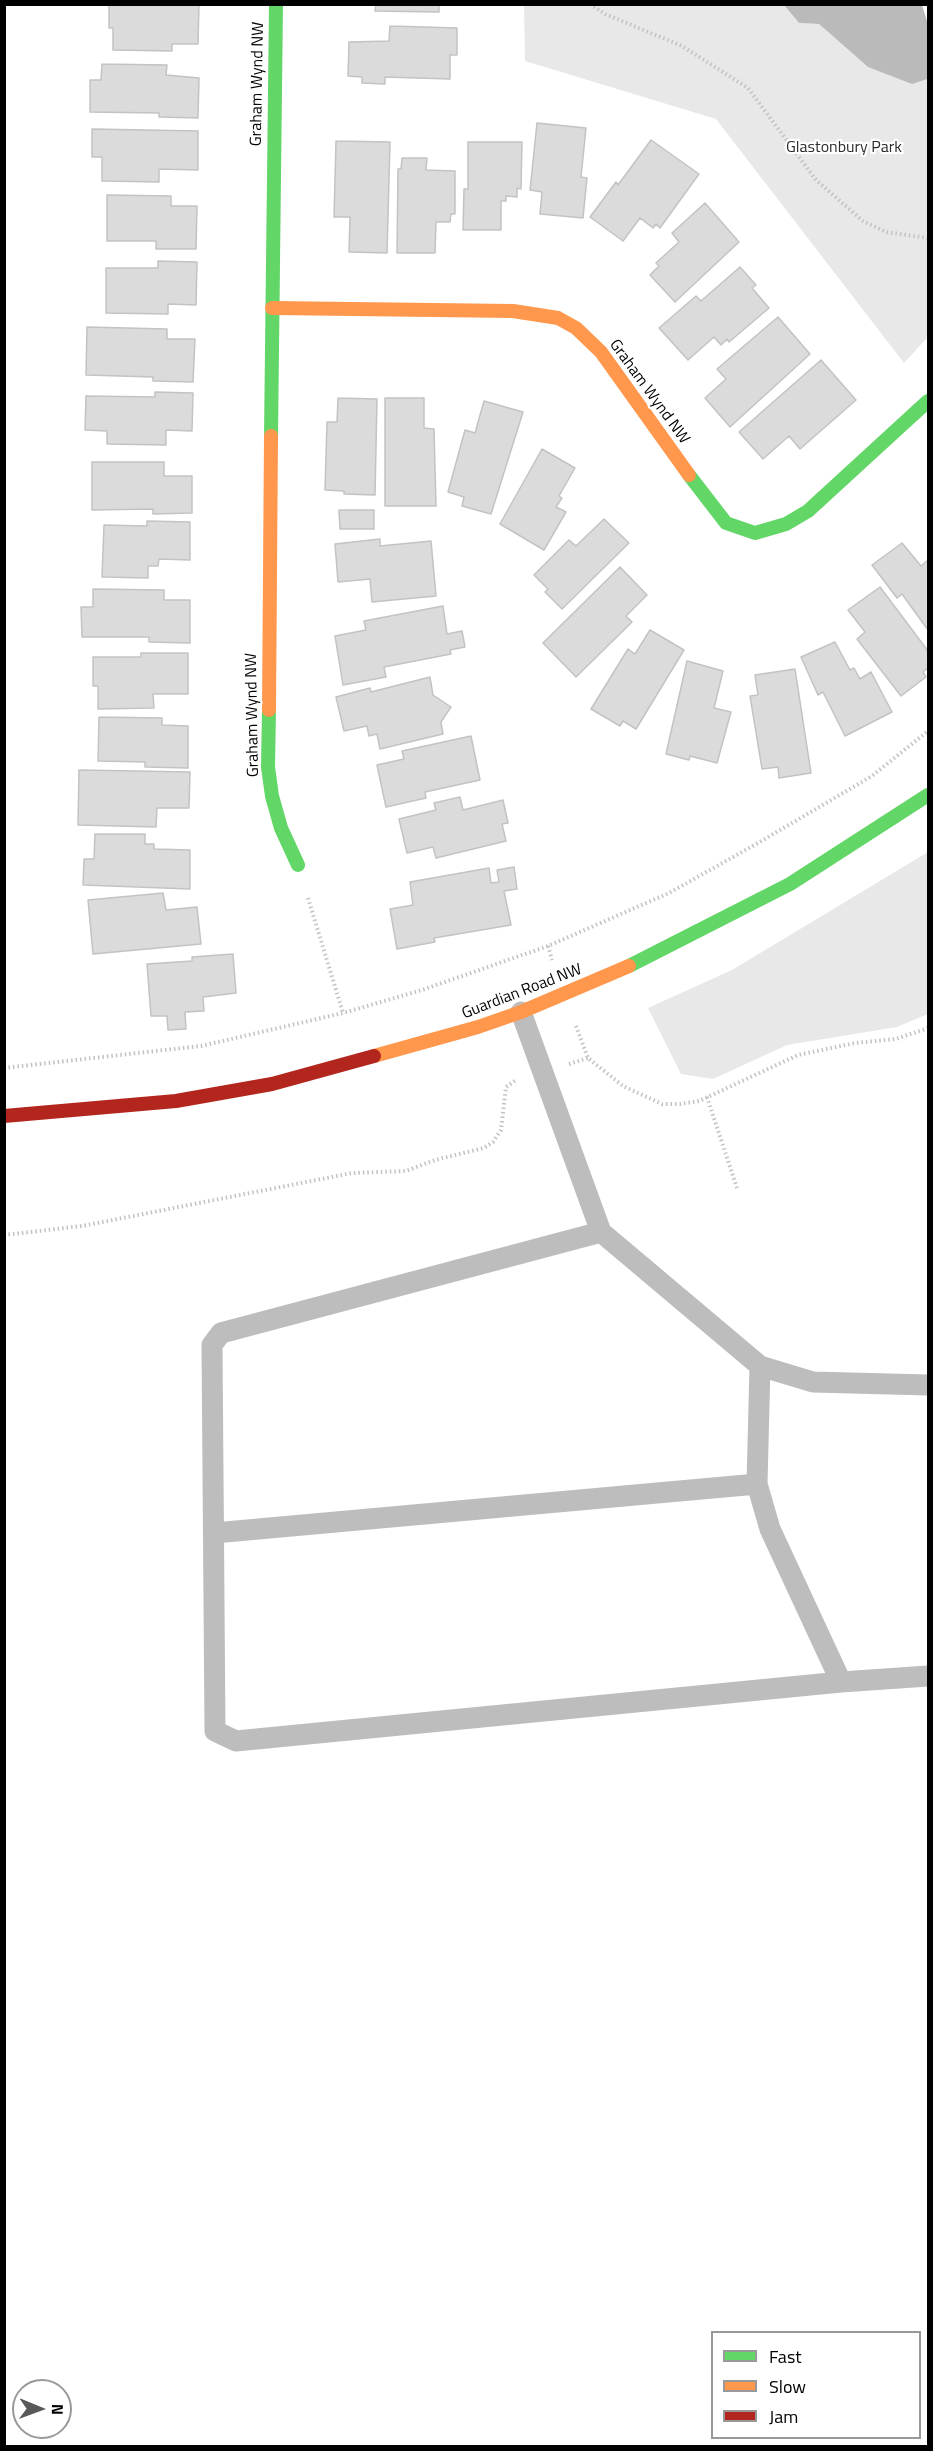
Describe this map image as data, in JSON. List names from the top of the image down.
{
  "streets": {
    "street": ["Graham Wynd NW", "Guardian Road NW"]
  },
  "parks": ["Glastonbury Park"],
  "legend": ["Fast", "Slow", "Jam"],
  "north": "right"
}
